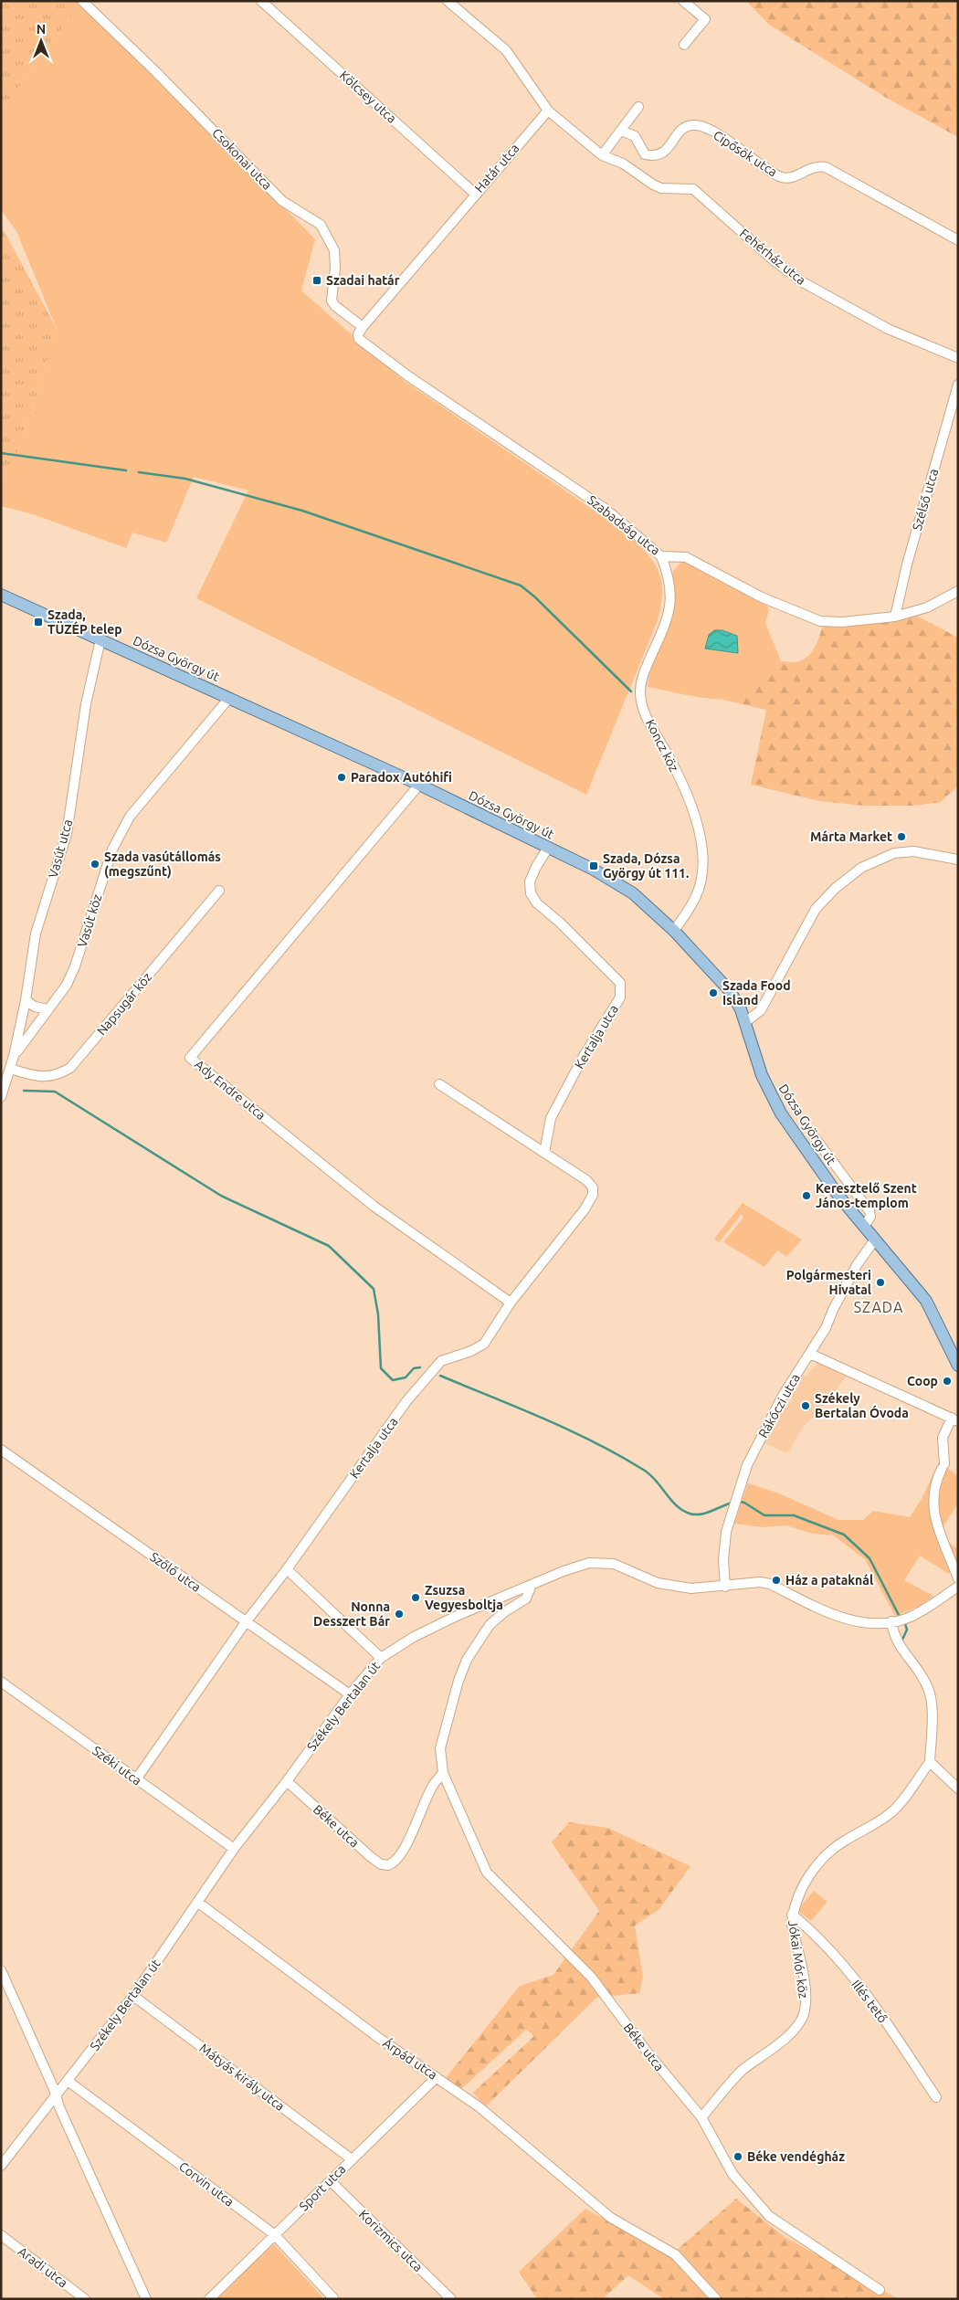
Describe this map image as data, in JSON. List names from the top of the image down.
{
  "streets": {
    "main road": ["Dózsa György út"],
    "street": [
      "Kölcsey utca",
      "Cipősök utca",
      "Csokonai utca",
      "Határ utca",
      "Fehérház utca",
      "Szélső utca",
      "Szabadság utca",
      "Koncz köz",
      "Vasút utca",
      "Vasút köz",
      "Napsugár köz",
      "Kertalja utca",
      "Ady Endre utca",
      "Rákóczi utca",
      "Szőlő utca",
      "Székely Bertalan út",
      "Széki utca",
      "Béke utca",
      "Jókai Mór köz",
      "Illés tető",
      "Árpád utca",
      "Mátyás király utca",
      "Corvin utca",
      "Sport utca",
      "Korizmics utca",
      "Aradi utca"
    ]
  },
  "crossings": [
    ["Kölcsey utca", "Határ utca"],
    ["Csokonai utca", "Határ utca"],
    ["Csokonai utca", "Szabadság utca"],
    ["Határ utca", "Szabadság utca"],
    ["Szélső utca", "Szabadság utca"],
    ["Szabadság utca", "Koncz köz"],
    ["Dózsa György út", "Koncz köz"],
    ["Dózsa György út", "Vasút utca"],
    ["Dózsa György út", "Vasút köz"],
    ["Dózsa György út", "Kertalja utca"],
    ["Dózsa György út", "Ady Endre utca"],
    ["Dózsa György út", "Rákóczi utca"],
    ["Vasút utca", "Vasút köz"],
    ["Vasút utca", "Napsugár köz"],
    ["Kertalja utca", "Ady Endre utca"],
    ["Kertalja utca", "Szőlő utca"],
    ["Kertalja utca", "Széki utca"],
    ["Rákóczi utca", "Székely Bertalan út"],
    ["Szőlő utca", "Székely Bertalan út"],
    ["Székely Bertalan út", "Széki utca"],
    ["Székely Bertalan út", "Béke utca"],
    ["Székely Bertalan út", "Árpád utca"],
    ["Székely Bertalan út", "Mátyás király utca"],
    ["Székely Bertalan út", "Corvin utca"],
    ["Béke utca", "Jókai Mór köz"],
    ["Jókai Mór köz", "Illés tető"],
    ["Árpád utca", "Sport utca"],
    ["Mátyás király utca", "Sport utca"],
    ["Corvin utca", "Sport utca"],
    ["Sport utca", "Korizmics utca"]
  ],
  "districts": ["SZADA"],
  "places": {
    "transit": ["Szadai határ", "Szada, TÜZÉP telep", "Szada, Dózsa György út 111."],
    "other": [
      "Paradox Autóhifi",
      "Márta Market",
      "Szada vasútállomás (megszűnt)",
      "Szada Food Island",
      "Keresztelő Szent János-templom",
      "Polgármesteri Hivatal",
      "Coop",
      "Székely Bertalan Óvoda",
      "Ház a pataknál",
      "Zsuzsa Vegyesboltja",
      "Nonna Desszert Bár",
      "Béke vendégház"
    ]
  },
  "north": "top"
}
